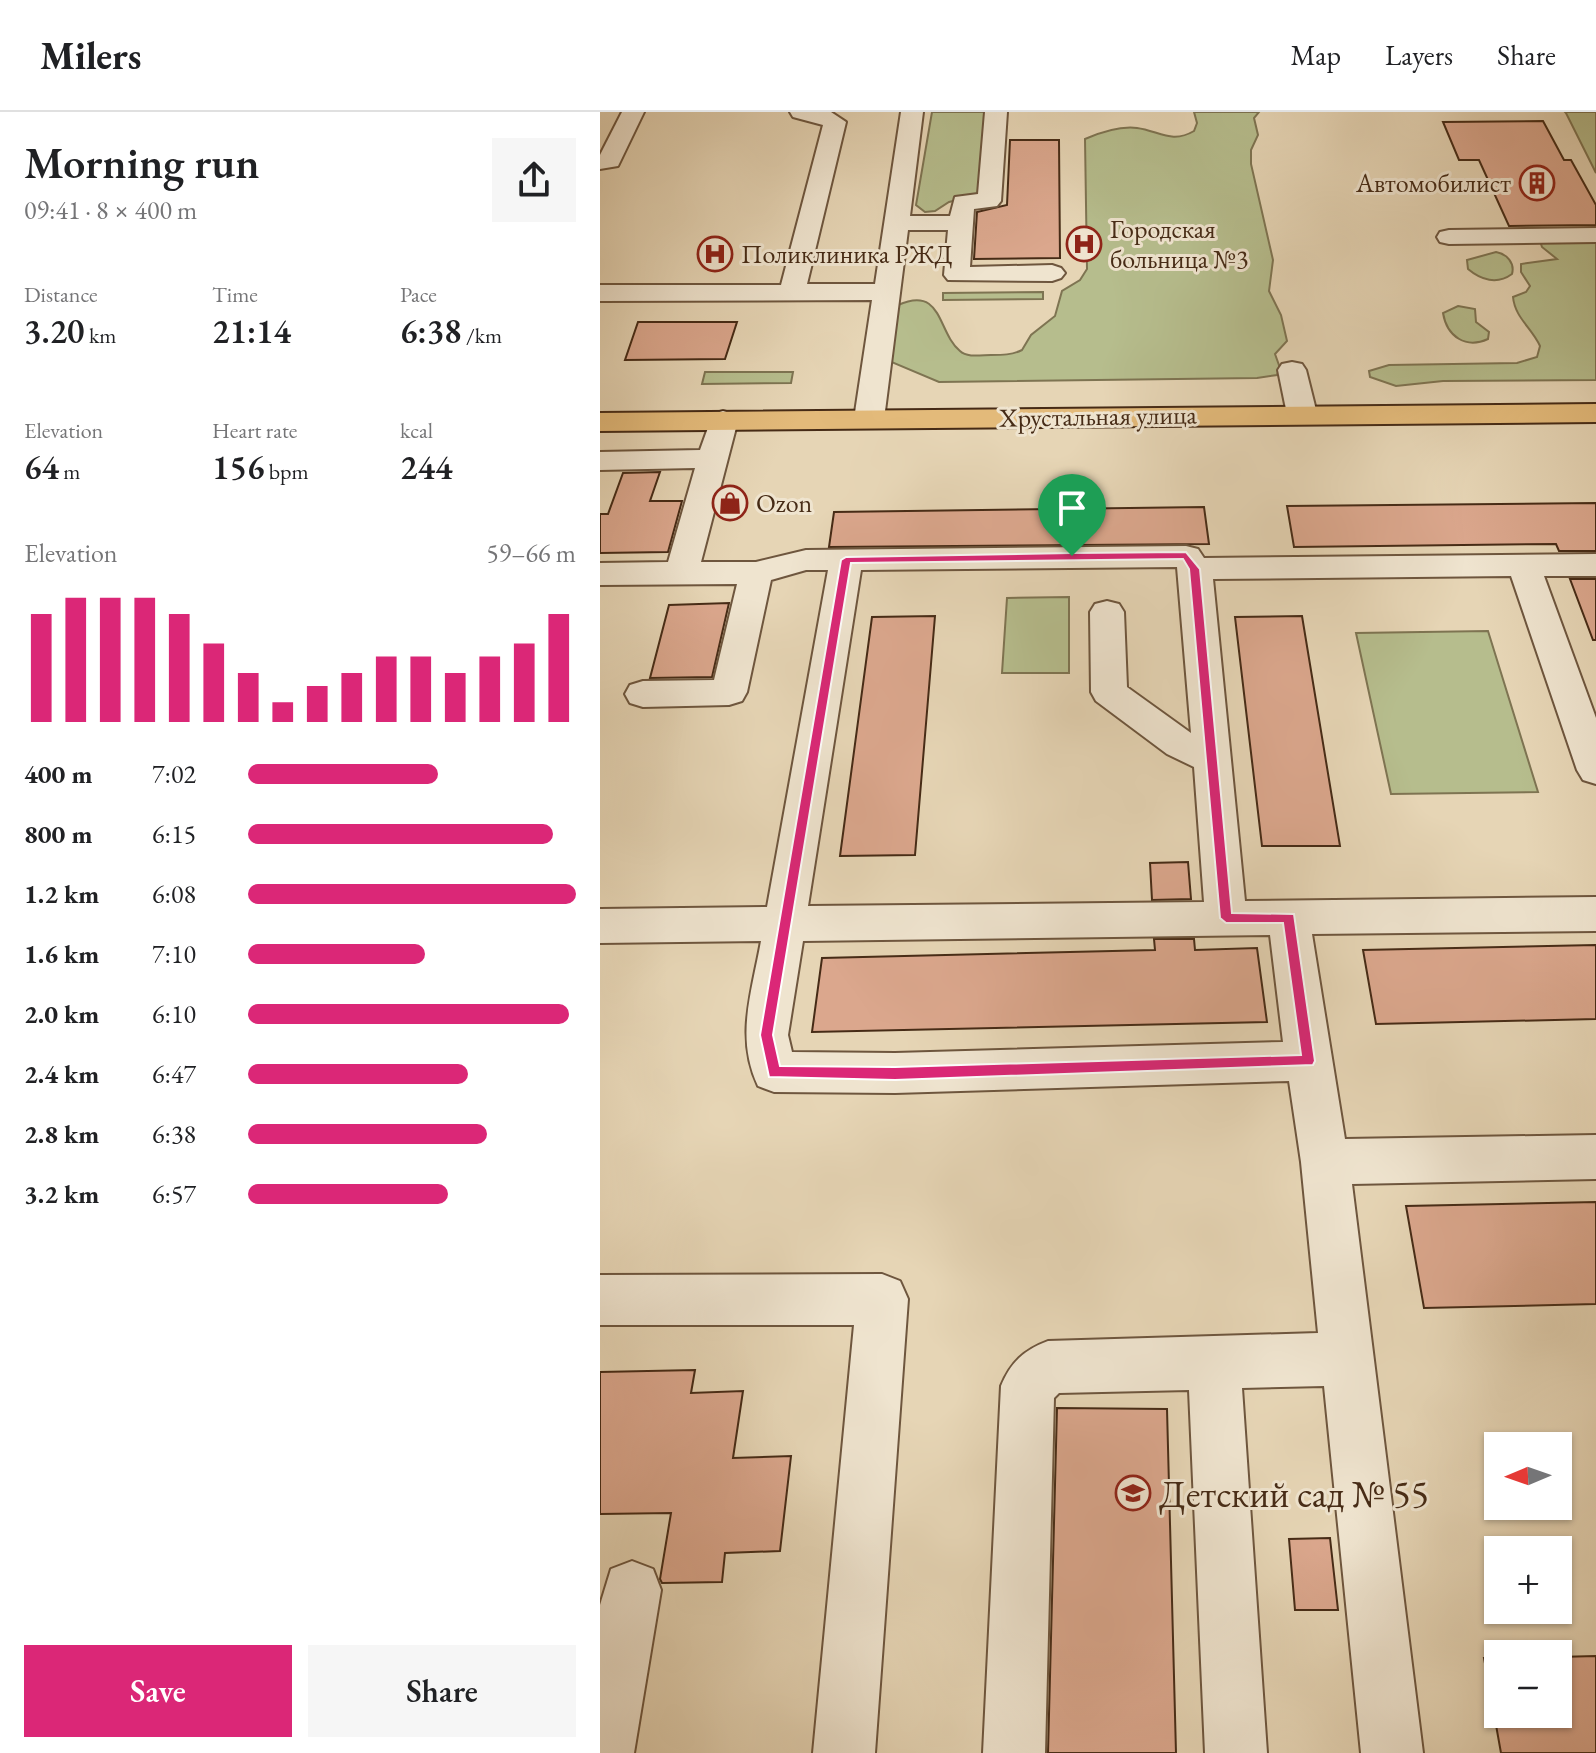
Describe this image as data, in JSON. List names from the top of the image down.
{
  "streets": {
    "main road": ["Хрустальная улица"]
  },
  "places": {
    "building": ["Автомобилист"],
    "hospital": ["Городская больница №3", "Поликлиника РЖД"],
    "shop": ["Ozon"],
    "school or university": ["Детский сад № 55"]
  },
  "north": "left",
  "page": {
    "header": "Milers",
    "nav": ["Map", "Layers", "Share"],
    "heading": ["Morning run", "09:41 · 8 × 400 m"],
    "stats": [
      ["Distance", "3.20 km"],
      ["Time", "21:14"],
      ["Pace", "6:38 /km"],
      ["Elevation", "64 m"],
      ["Heart rate", "156 bpm"],
      ["kcal", "244"]
    ],
    "chart": ["Elevation", "59–66 m"],
    "list": [
      {
        "name": "400 m",
        "note": "7:02"
      },
      {
        "name": "800 m",
        "note": "6:15"
      },
      {
        "name": "1.2 km",
        "note": "6:08"
      },
      {
        "name": "1.6 km",
        "note": "7:10"
      },
      {
        "name": "2.0 km",
        "note": "6:10"
      },
      {
        "name": "2.4 km",
        "note": "6:47"
      },
      {
        "name": "2.8 km",
        "note": "6:38"
      },
      {
        "name": "3.2 km",
        "note": "6:57"
      }
    ],
    "map_buttons": ["+", "−"],
    "buttons": ["Save", "Share"]
  }
}
